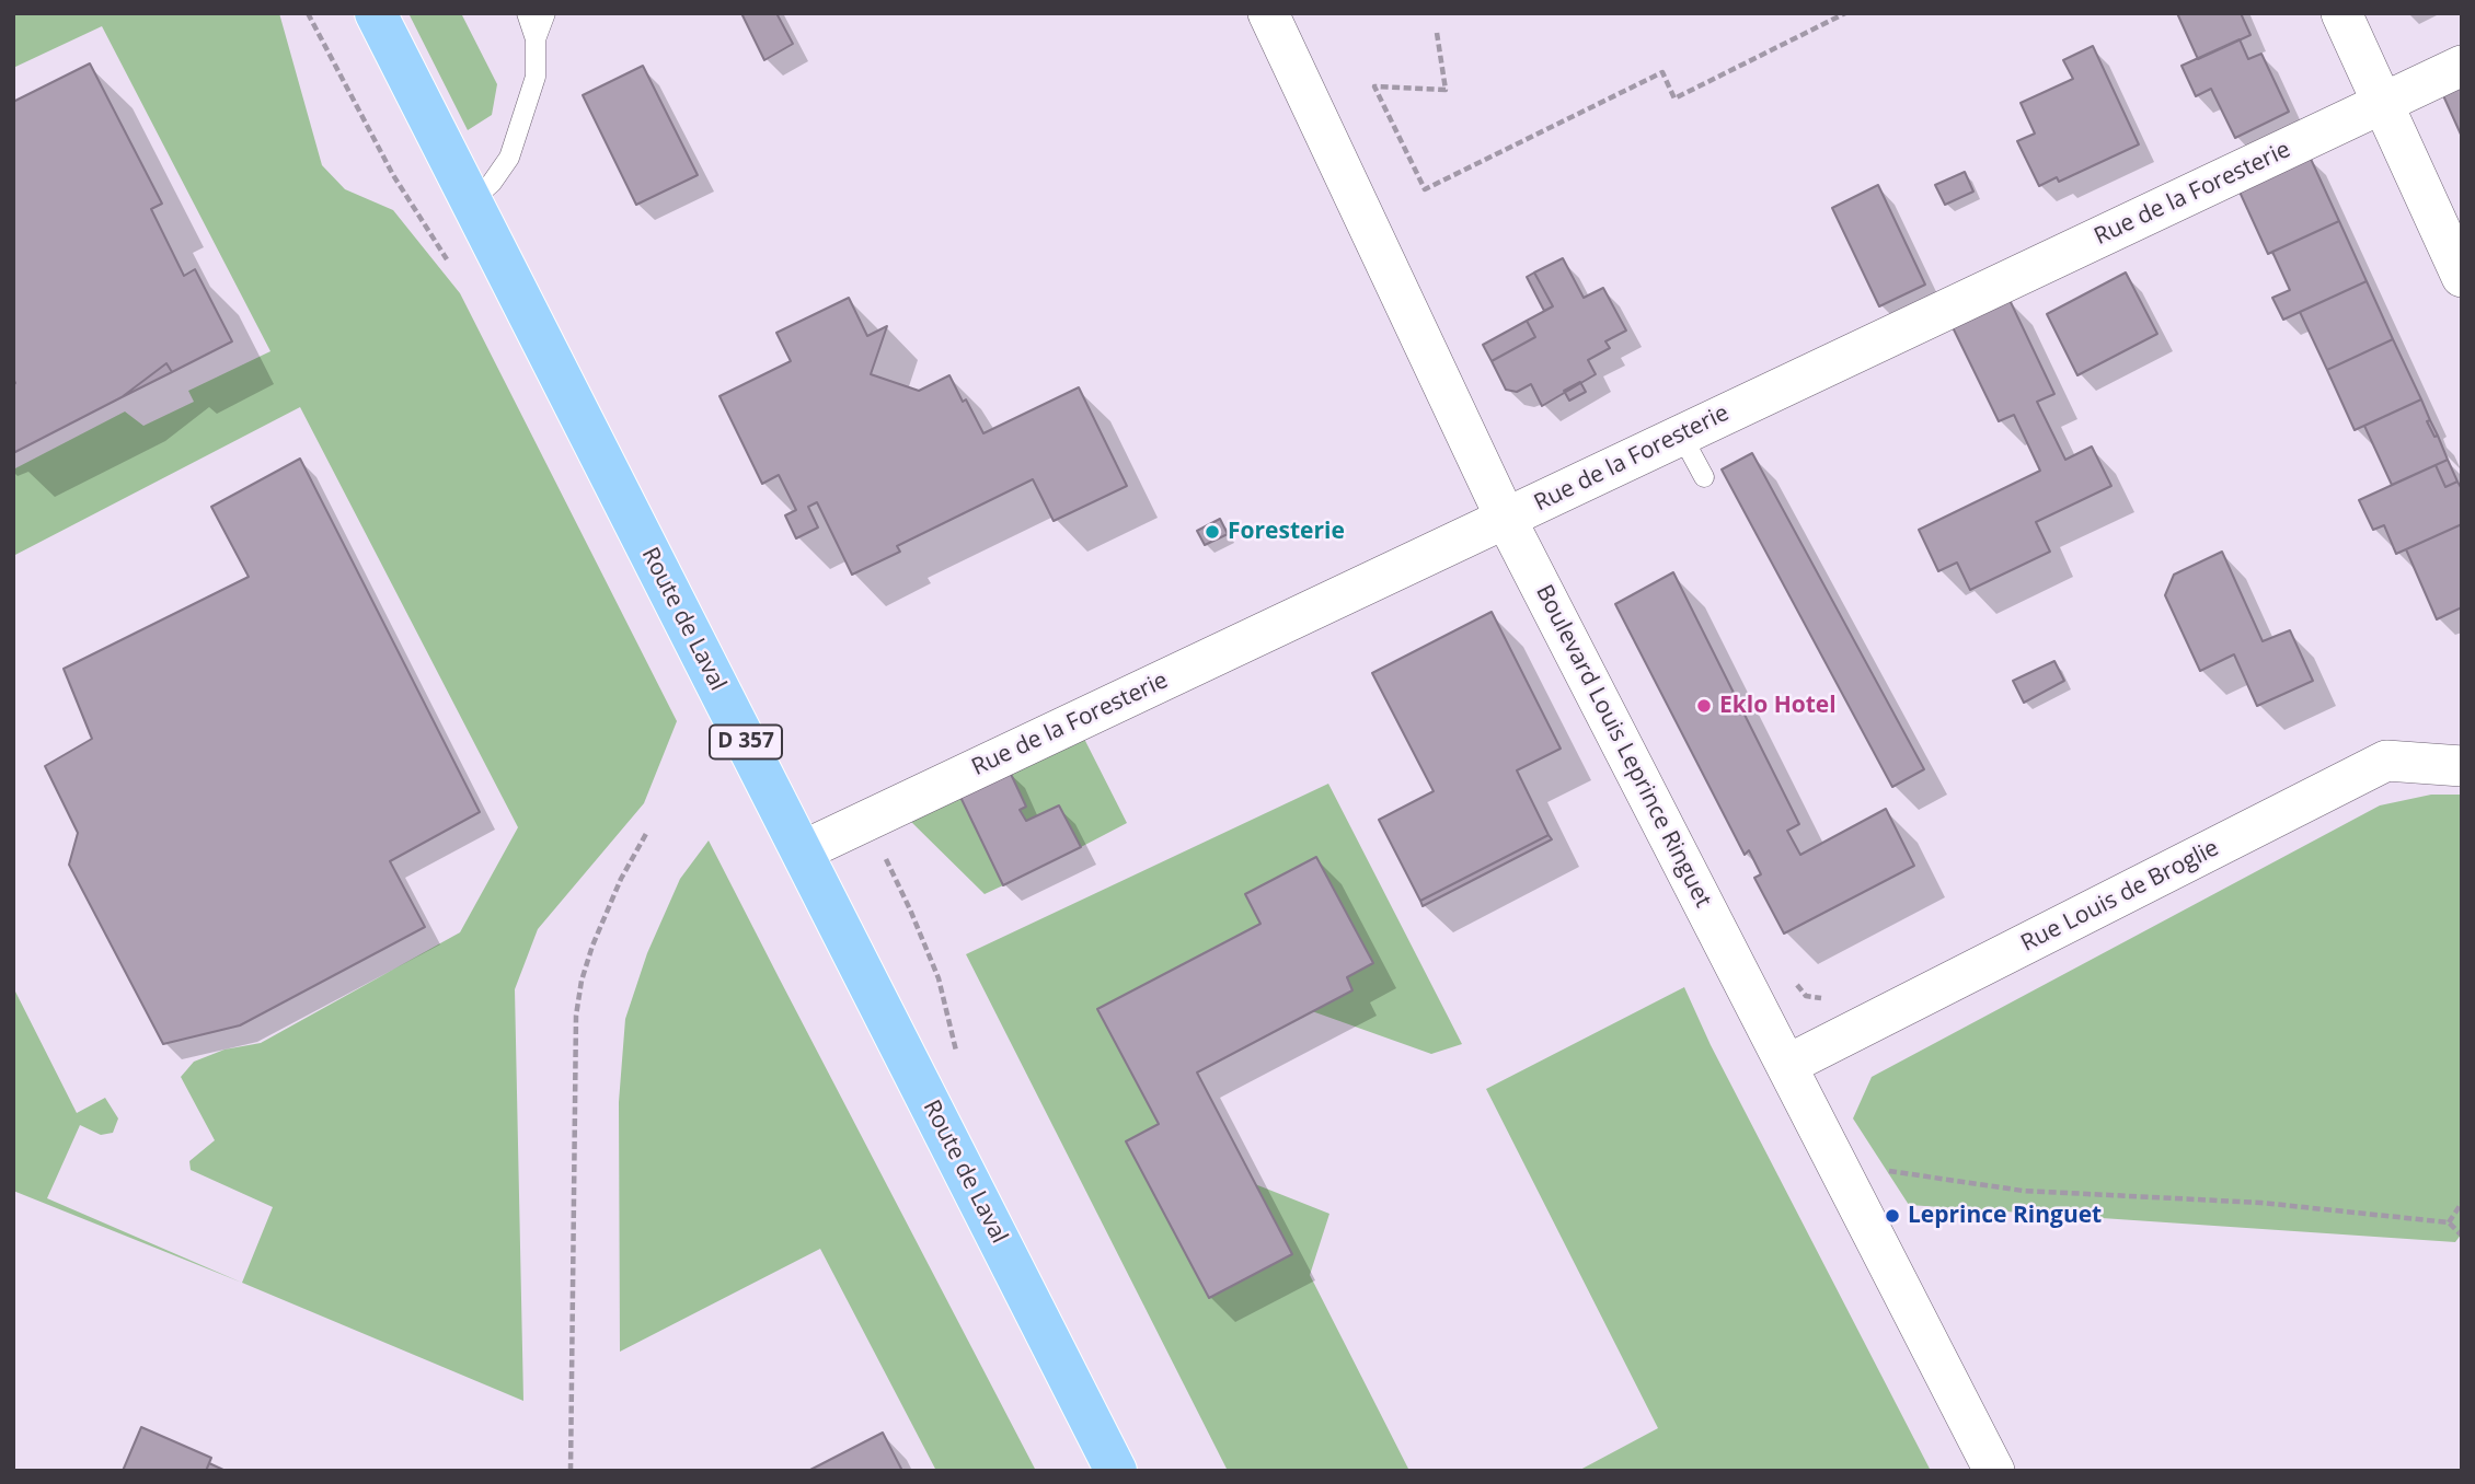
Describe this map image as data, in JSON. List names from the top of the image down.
{
  "streets": {
    "main road": ["Route de Laval", "D 357"],
    "street": ["Rue de la Foresterie", "Boulevard Louis Leprince Ringuet", "Rue Louis de Broglie"]
  },
  "crossings": [
    ["Rue de la Foresterie", "Route de Laval"],
    ["Rue de la Foresterie", "Boulevard Louis Leprince Ringuet"],
    ["Boulevard Louis Leprince Ringuet", "Rue Louis de Broglie"]
  ],
  "places": ["Foresterie", "Eklo Hotel", "Leprince Ringuet"]
}
